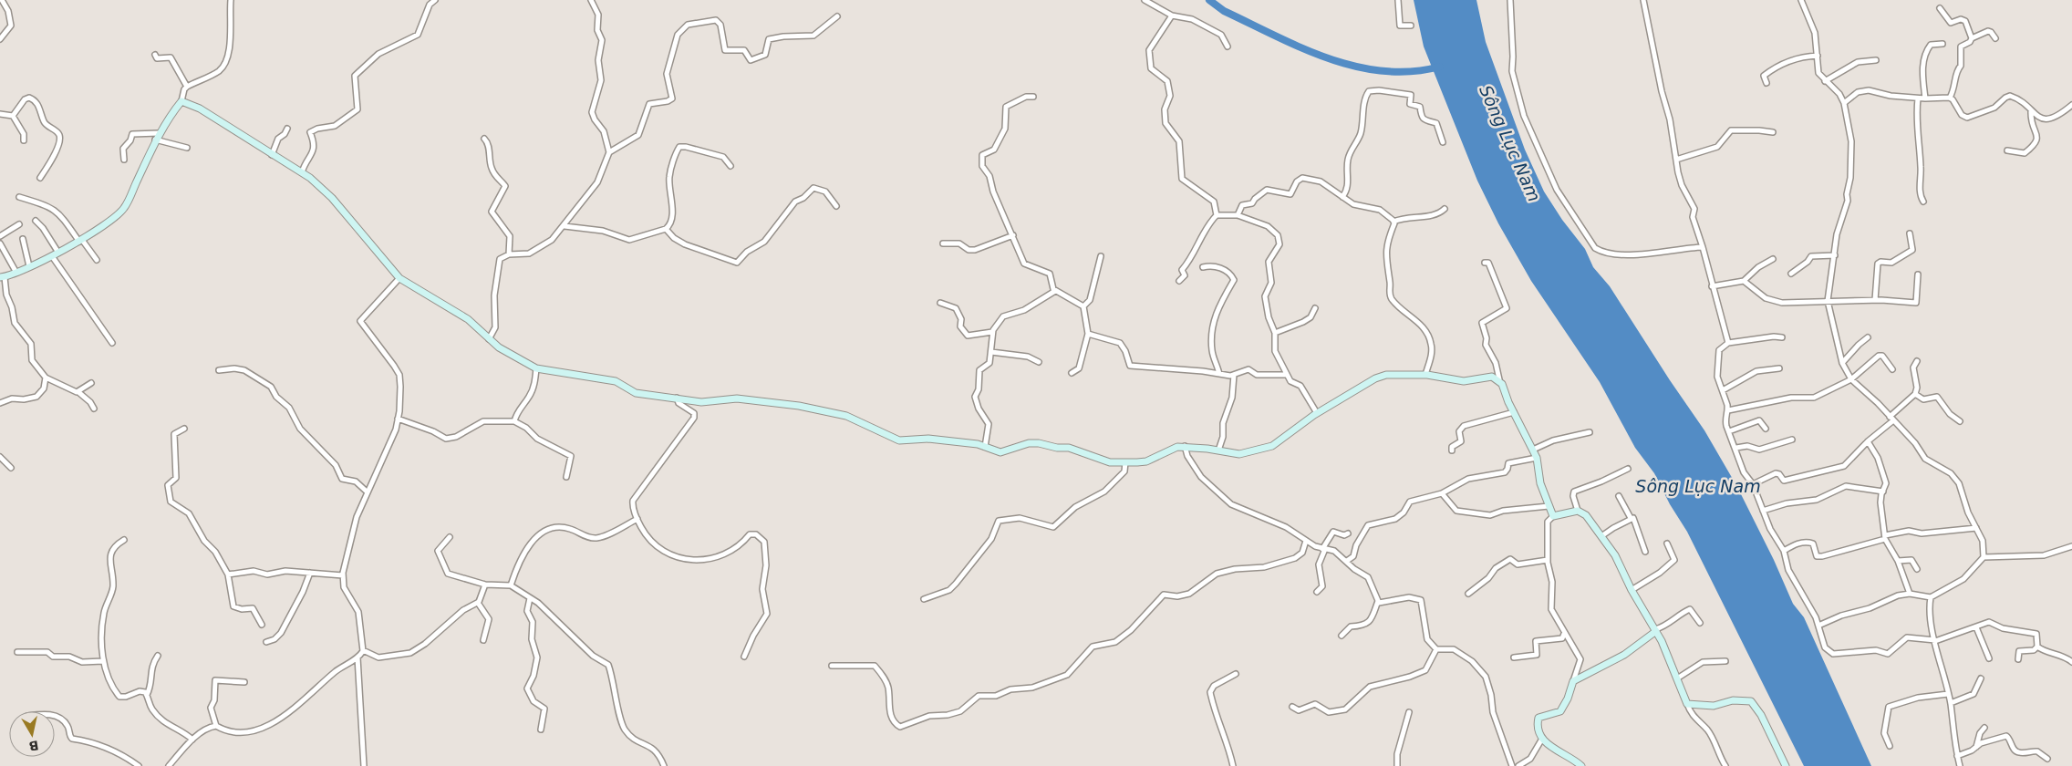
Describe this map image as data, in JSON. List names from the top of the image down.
{
  "water": ["Sông Lục Nam"],
  "north": "bottom"
}
